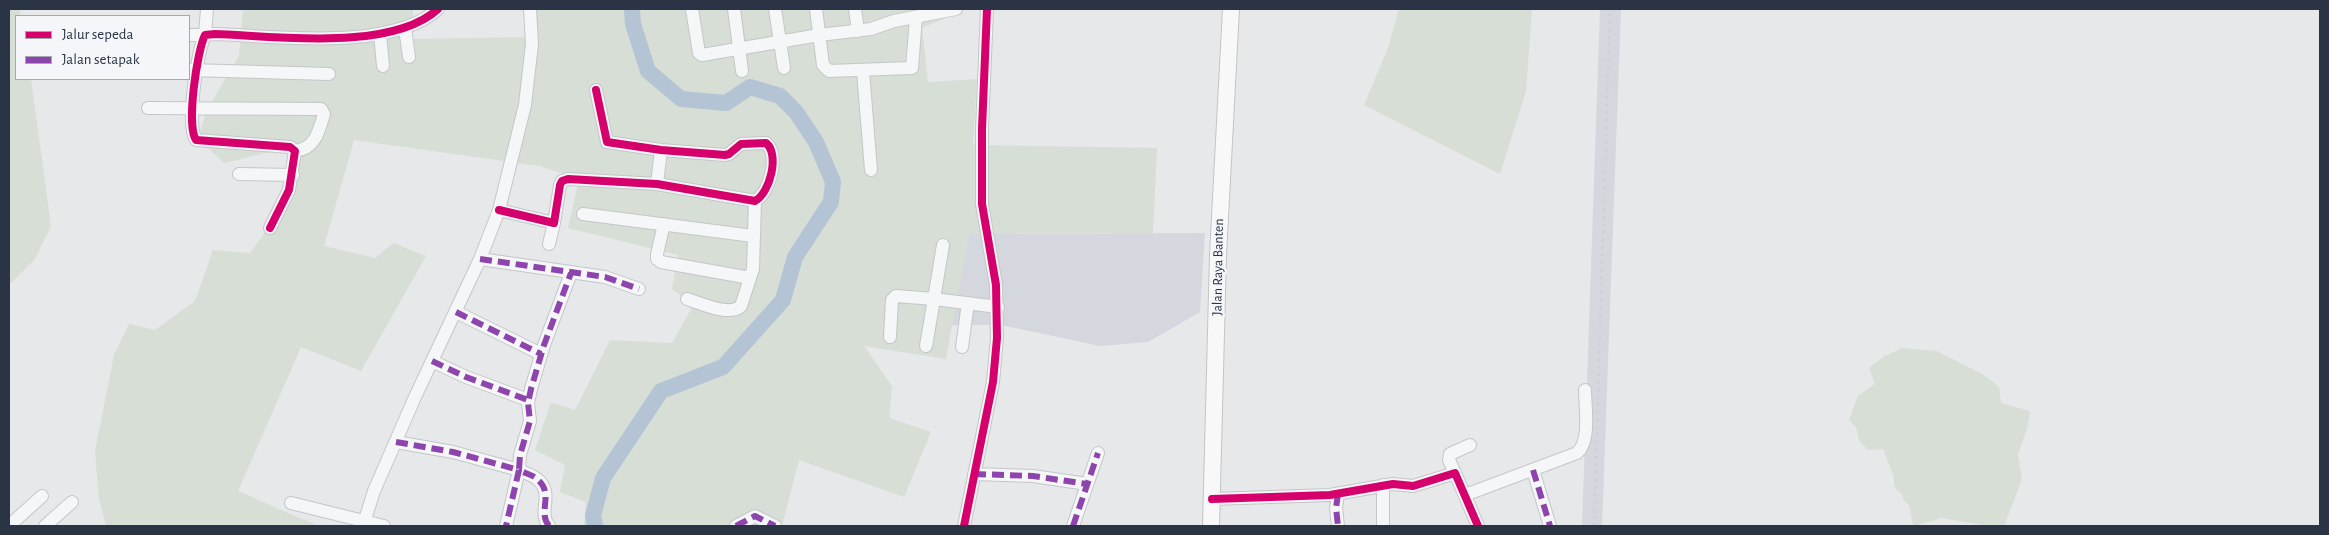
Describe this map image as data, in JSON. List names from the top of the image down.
{
  "streets": {
    "main road": ["Jalan Raya Banten"]
  },
  "legend": ["Jalur sepeda", "Jalan setapak"]
}
